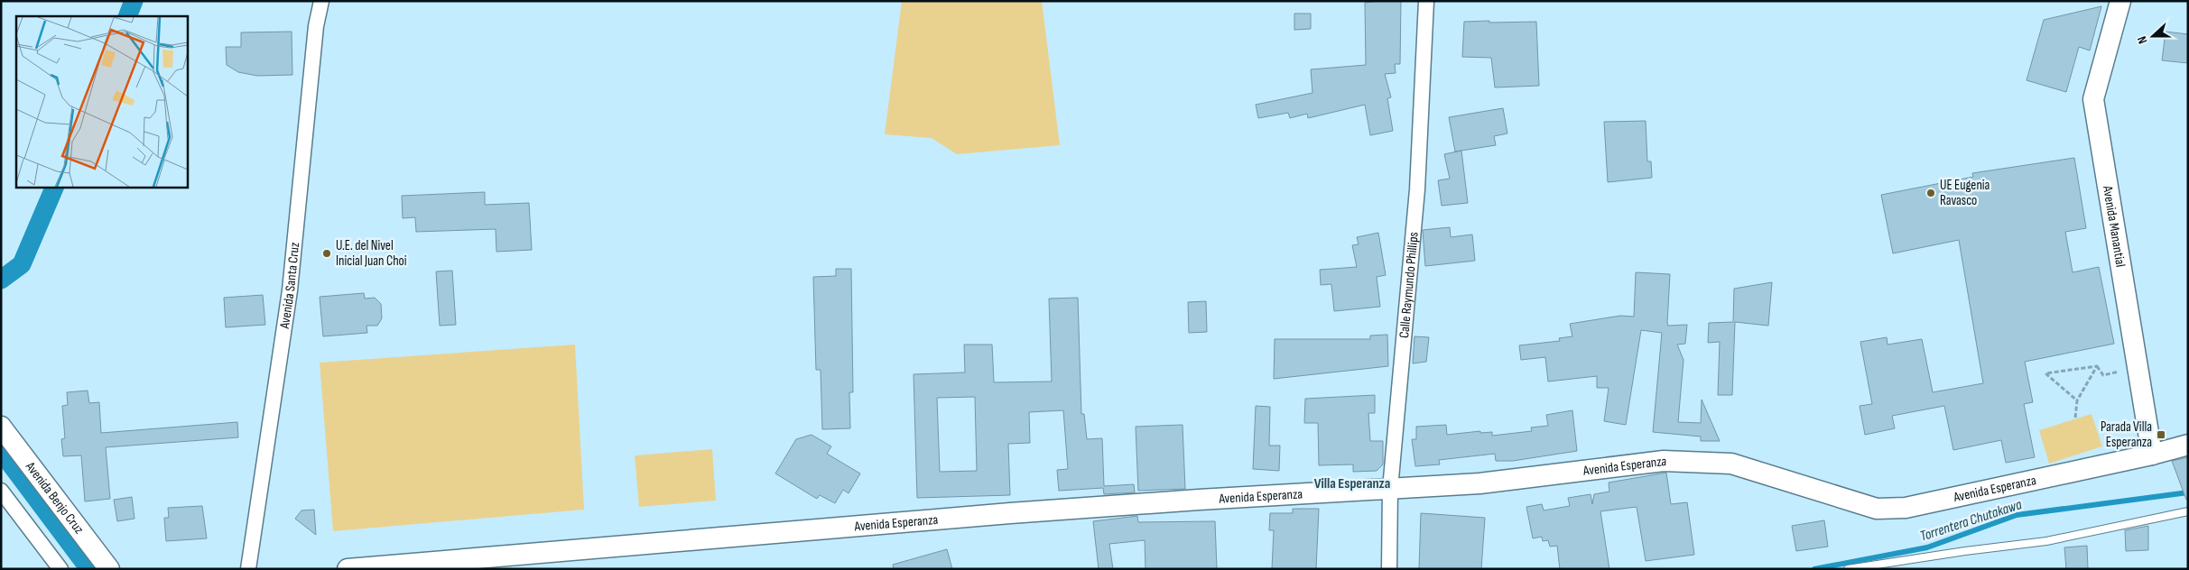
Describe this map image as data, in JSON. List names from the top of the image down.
{
  "streets": {
    "main road": ["Avenida Manantial", "Avenida Esperanza", "Avenida Benjo Cruz"],
    "street": ["Calle Raymundo Phillips", "Avenida Santa Cruz"]
  },
  "crossings": [
    ["Avenida Manantial", "Avenida Esperanza"],
    ["Calle Raymundo Phillips", "Avenida Esperanza"]
  ],
  "districts": ["Villa Esperanza"],
  "water": ["Torrentera Chutakawa"],
  "places": {
    "other": ["UE Eugenia Ravasco", "U.E. del Nivel Inicial Juan Choi"],
    "transit": ["Parada Villa Esperanza"]
  },
  "north": "left"
}
